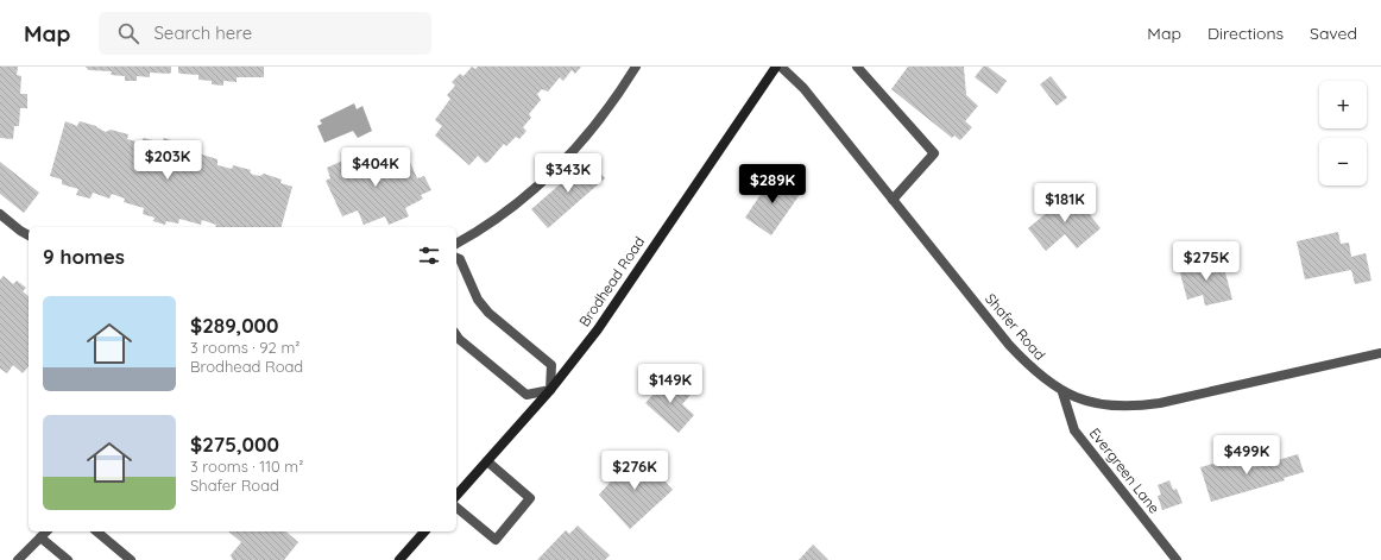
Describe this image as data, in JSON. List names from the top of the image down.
{
  "streets": {
    "main road": ["Brodhead Road"],
    "street": ["Shafer Road", "Evergreen Lane"]
  },
  "crossings": [
    ["Shafer Road", "Evergreen Lane"]
  ],
  "page": {
    "header": "Map",
    "search": "Search here",
    "nav": ["Map", "Directions", "Saved"],
    "map_buttons": ["+", "−"],
    "price": [
      "$203K",
      "$404K",
      "$343K",
      "$289K",
      "$181K",
      "$275K",
      "$149K",
      "$499K",
      "$276K"
    ],
    "heading": "9 homes",
    "list": [
      {
        "name": "$289,000",
        "note": "3 rooms · 92 m² · Brodhead Road"
      },
      {
        "name": "$275,000",
        "note": "3 rooms · 110 m² · Shafer Road"
      }
    ]
  }
}
